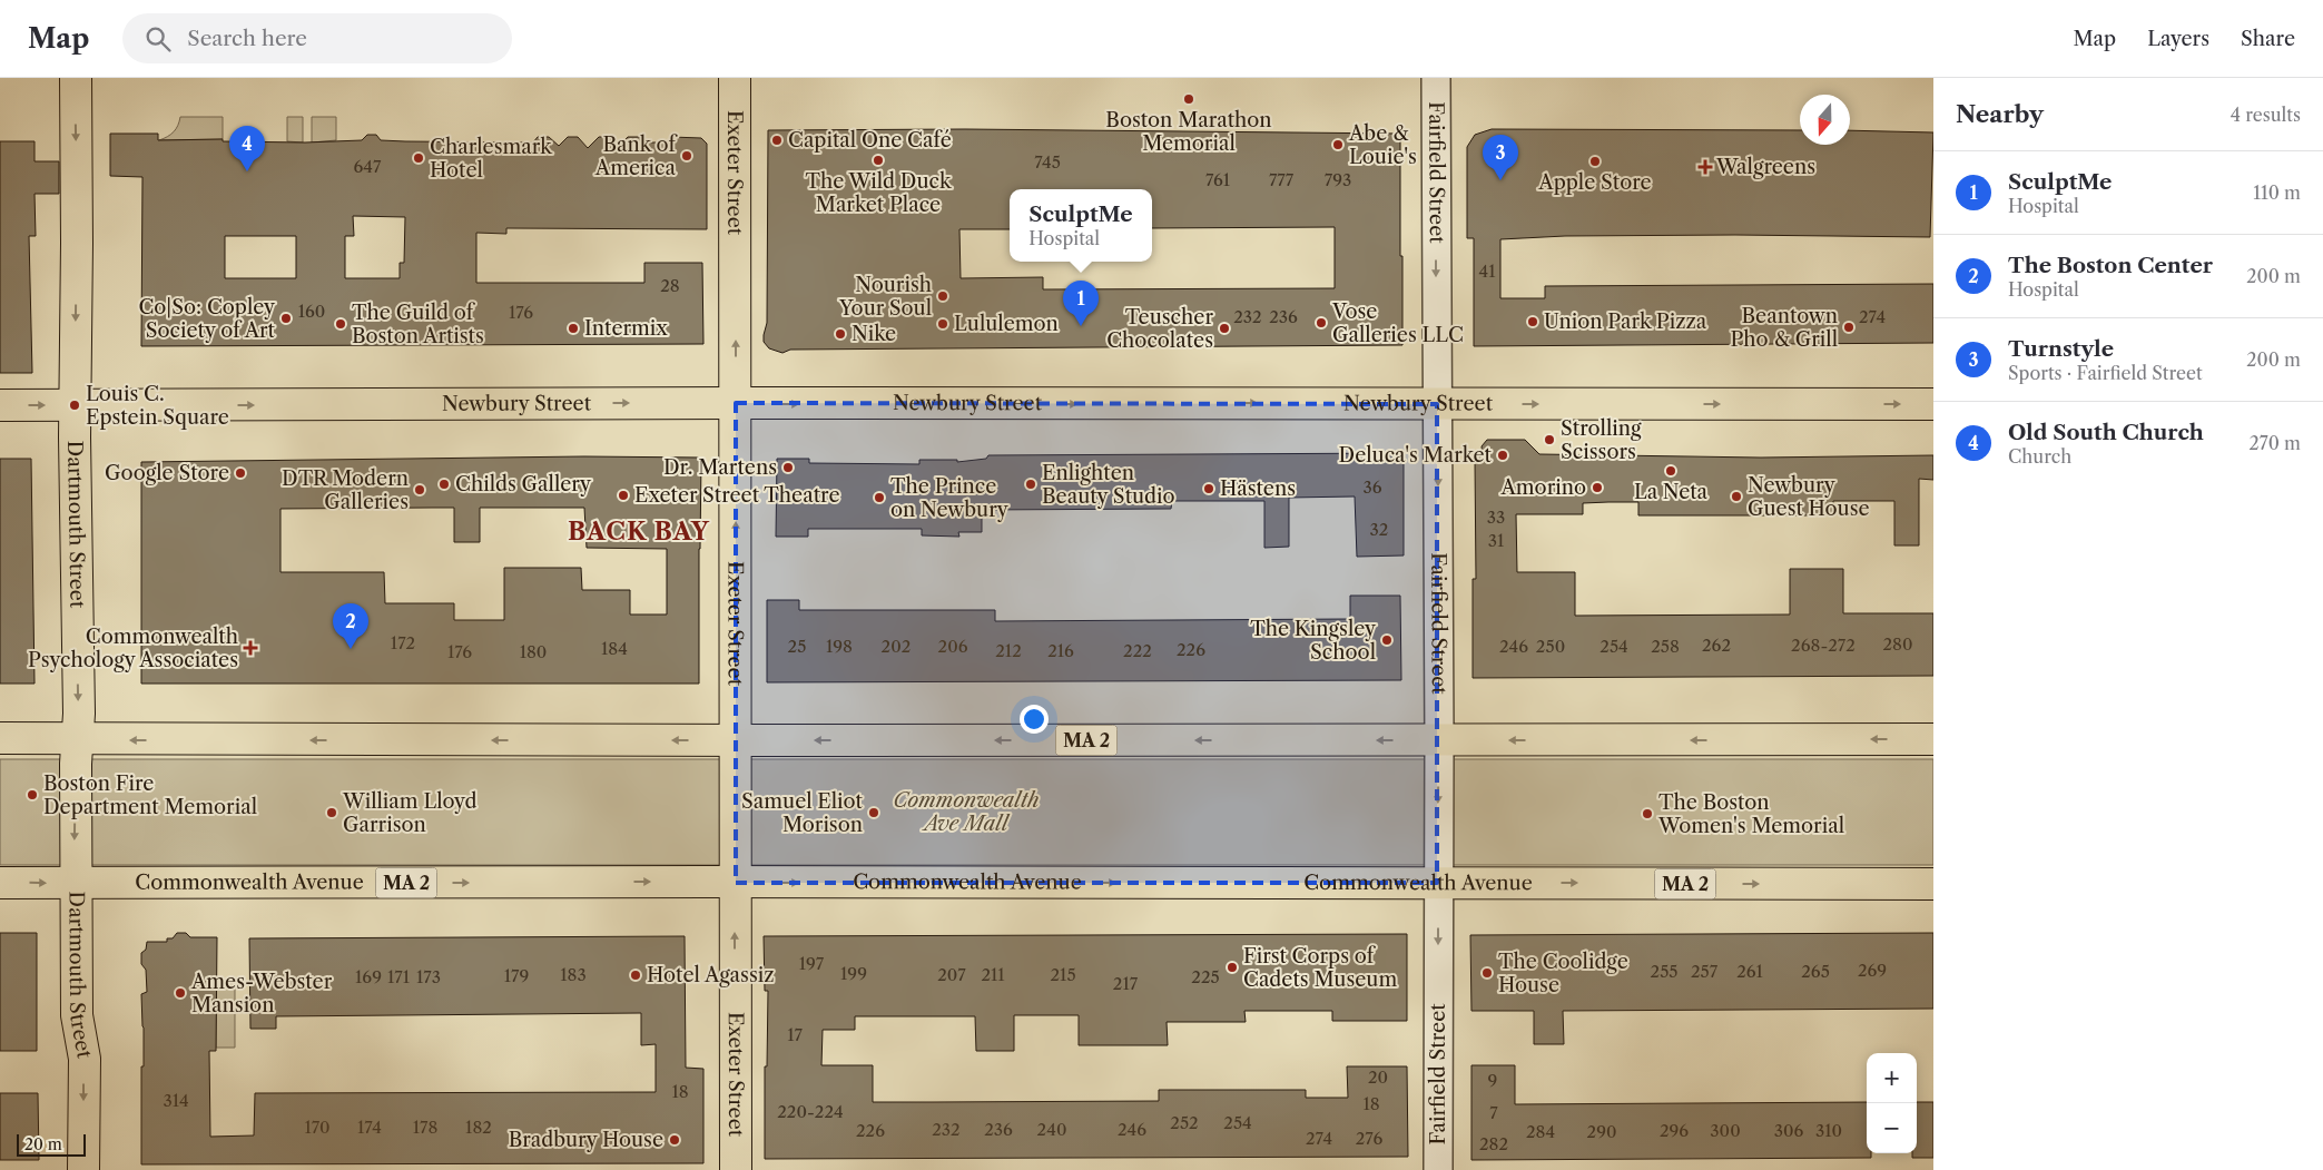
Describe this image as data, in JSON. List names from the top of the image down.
{
  "streets": {
    "main road": [
      "Exeter Street",
      "Newbury Street",
      "Dartmouth Street",
      "MA 2",
      "Commonwealth Avenue"
    ],
    "street": ["Fairfield Street"]
  },
  "crossings": [
    ["Exeter Street", "Newbury Street"],
    ["Exeter Street", "MA 2"],
    ["Exeter Street", "Commonwealth Avenue"],
    ["Fairfield Street", "Newbury Street"],
    ["Fairfield Street", "MA 2"],
    ["Fairfield Street", "Commonwealth Avenue"],
    ["Newbury Street", "Dartmouth Street"],
    ["Dartmouth Street", "MA 2"],
    ["Dartmouth Street", "Commonwealth Avenue"]
  ],
  "one_way": [
    "Exeter Street",
    "Fairfield Street",
    "Newbury Street",
    "Dartmouth Street"
  ],
  "districts": ["BACK BAY"],
  "parks": ["Commonwealth Ave Mall"],
  "places": {
    "other": [
      "Boston Marathon Memorial",
      "Capital One Café",
      "Abe & Louie's",
      "Bank of America",
      "Charlesmark Hotel",
      "The Wild Duck Market Place",
      "Apple Store",
      "Nourish Your Soul",
      "Co|So: Copley Society of Art",
      "Union Park Pizza",
      "Vose Galleries LLC",
      "The Guild of Boston Artists",
      "Lululemon",
      "Beantown Pho & Grill",
      "Intermix",
      "Teuscher Chocolates",
      "Nike",
      "Louis C. Epstein Square",
      "Strolling Scissors",
      "Deluca's Market",
      "Dr. Martens",
      "La Neta",
      "Google Store",
      "Childs Gallery",
      "Enlighten Beauty Studio",
      "Amorino",
      "Hästens",
      "DTR Modern Galleries",
      "Exeter Street Theatre",
      "Newbury Guest House",
      "The Prince on Newbury",
      "The Kingsley School",
      "Boston Fire Department Memorial",
      "William Lloyd Garrison",
      "Samuel Eliot Morison",
      "The Boston Women's Memorial",
      "First Corps of Cadets Museum",
      "The Coolidge House",
      "Hotel Agassiz",
      "Ames-Webster Mansion",
      "Bradbury House"
    ],
    "health": ["Walgreens", "Commonwealth Psychology Associates"]
  },
  "house_numbers": [
    "745",
    "647",
    "761",
    "777",
    "793",
    "41",
    "28",
    "160",
    "176",
    "232",
    "236",
    "274",
    "36",
    "33",
    "32",
    "31",
    "172",
    "280",
    "262",
    "268-272",
    "25",
    "198",
    "202",
    "206",
    "246",
    "250",
    "254",
    "258",
    "184",
    "226",
    "212",
    "216",
    "222",
    "176",
    "180",
    "197",
    "269",
    "255",
    "257",
    "261",
    "265",
    "199",
    "183",
    "207",
    "211",
    "215",
    "179",
    "169",
    "171",
    "173",
    "225",
    "217",
    "17",
    "20",
    "9",
    "18",
    "314",
    "18",
    "220-224",
    "7",
    "252",
    "254",
    "170",
    "174",
    "178",
    "182",
    "232",
    "236",
    "240",
    "246",
    "226",
    "296",
    "300",
    "306",
    "310",
    "284",
    "290",
    "274",
    "276",
    "282"
  ],
  "scale_bar": "20 m",
  "north": "bottom",
  "page": {
    "header": "Map",
    "search": "Search here",
    "nav": ["Map", "Layers", "Share"],
    "heading": ["Nearby", "4 results"],
    "pins": [
      "4",
      "3",
      "1",
      "2"
    ],
    "list": [
      {
        "mark": "1",
        "name": "SculptMe",
        "note": "Hospital",
        "value": "110 m"
      },
      {
        "mark": "2",
        "name": "The Boston Center",
        "note": "Hospital",
        "value": "200 m"
      },
      {
        "mark": "3",
        "name": "Turnstyle",
        "note": "Sports · Fairfield Street",
        "value": "200 m"
      },
      {
        "mark": "4",
        "name": "Old South Church",
        "note": "Church",
        "value": "270 m"
      }
    ],
    "popup": ["SculptMe", "Hospital"],
    "map_buttons": ["+", "−"],
    "scale": "20 m"
  }
}
